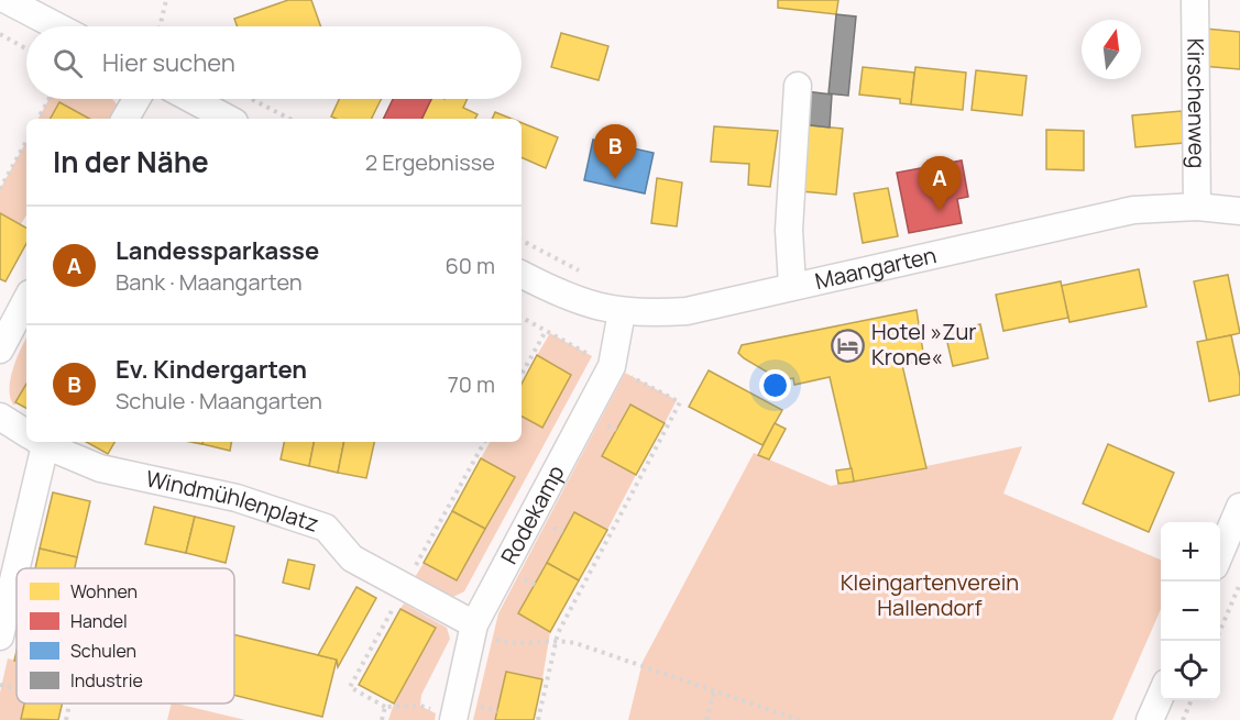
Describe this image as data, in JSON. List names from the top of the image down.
{
  "streets": {
    "street": [
      "Kirschenweg",
      "Maangarten",
      "Windmühlenplatz",
      "Rodekamp"
    ]
  },
  "crossings": [
    ["Kirschenweg", "Maangarten"],
    ["Maangarten", "Rodekamp"],
    ["Windmühlenplatz", "Rodekamp"]
  ],
  "parks": ["Kleingartenverein Hallendorf"],
  "places": {
    "hotel": ["Hotel »Zur Krone«"]
  },
  "legend": [
    "Wohnen",
    "Handel",
    "Schulen",
    "Industrie"
  ],
  "north": "top",
  "page": {
    "search": "Hier suchen",
    "heading": ["In der Nähe", "2 Ergebnisse"],
    "pins": ["B", "A"],
    "list": [
      {
        "mark": "A",
        "name": "Landessparkasse",
        "note": "Bank · Maangarten",
        "value": "60 m"
      },
      {
        "mark": "B",
        "name": "Ev. Kindergarten",
        "note": "Schule · Maangarten",
        "value": "70 m"
      }
    ],
    "map_buttons": ["+", "−"]
  }
}
